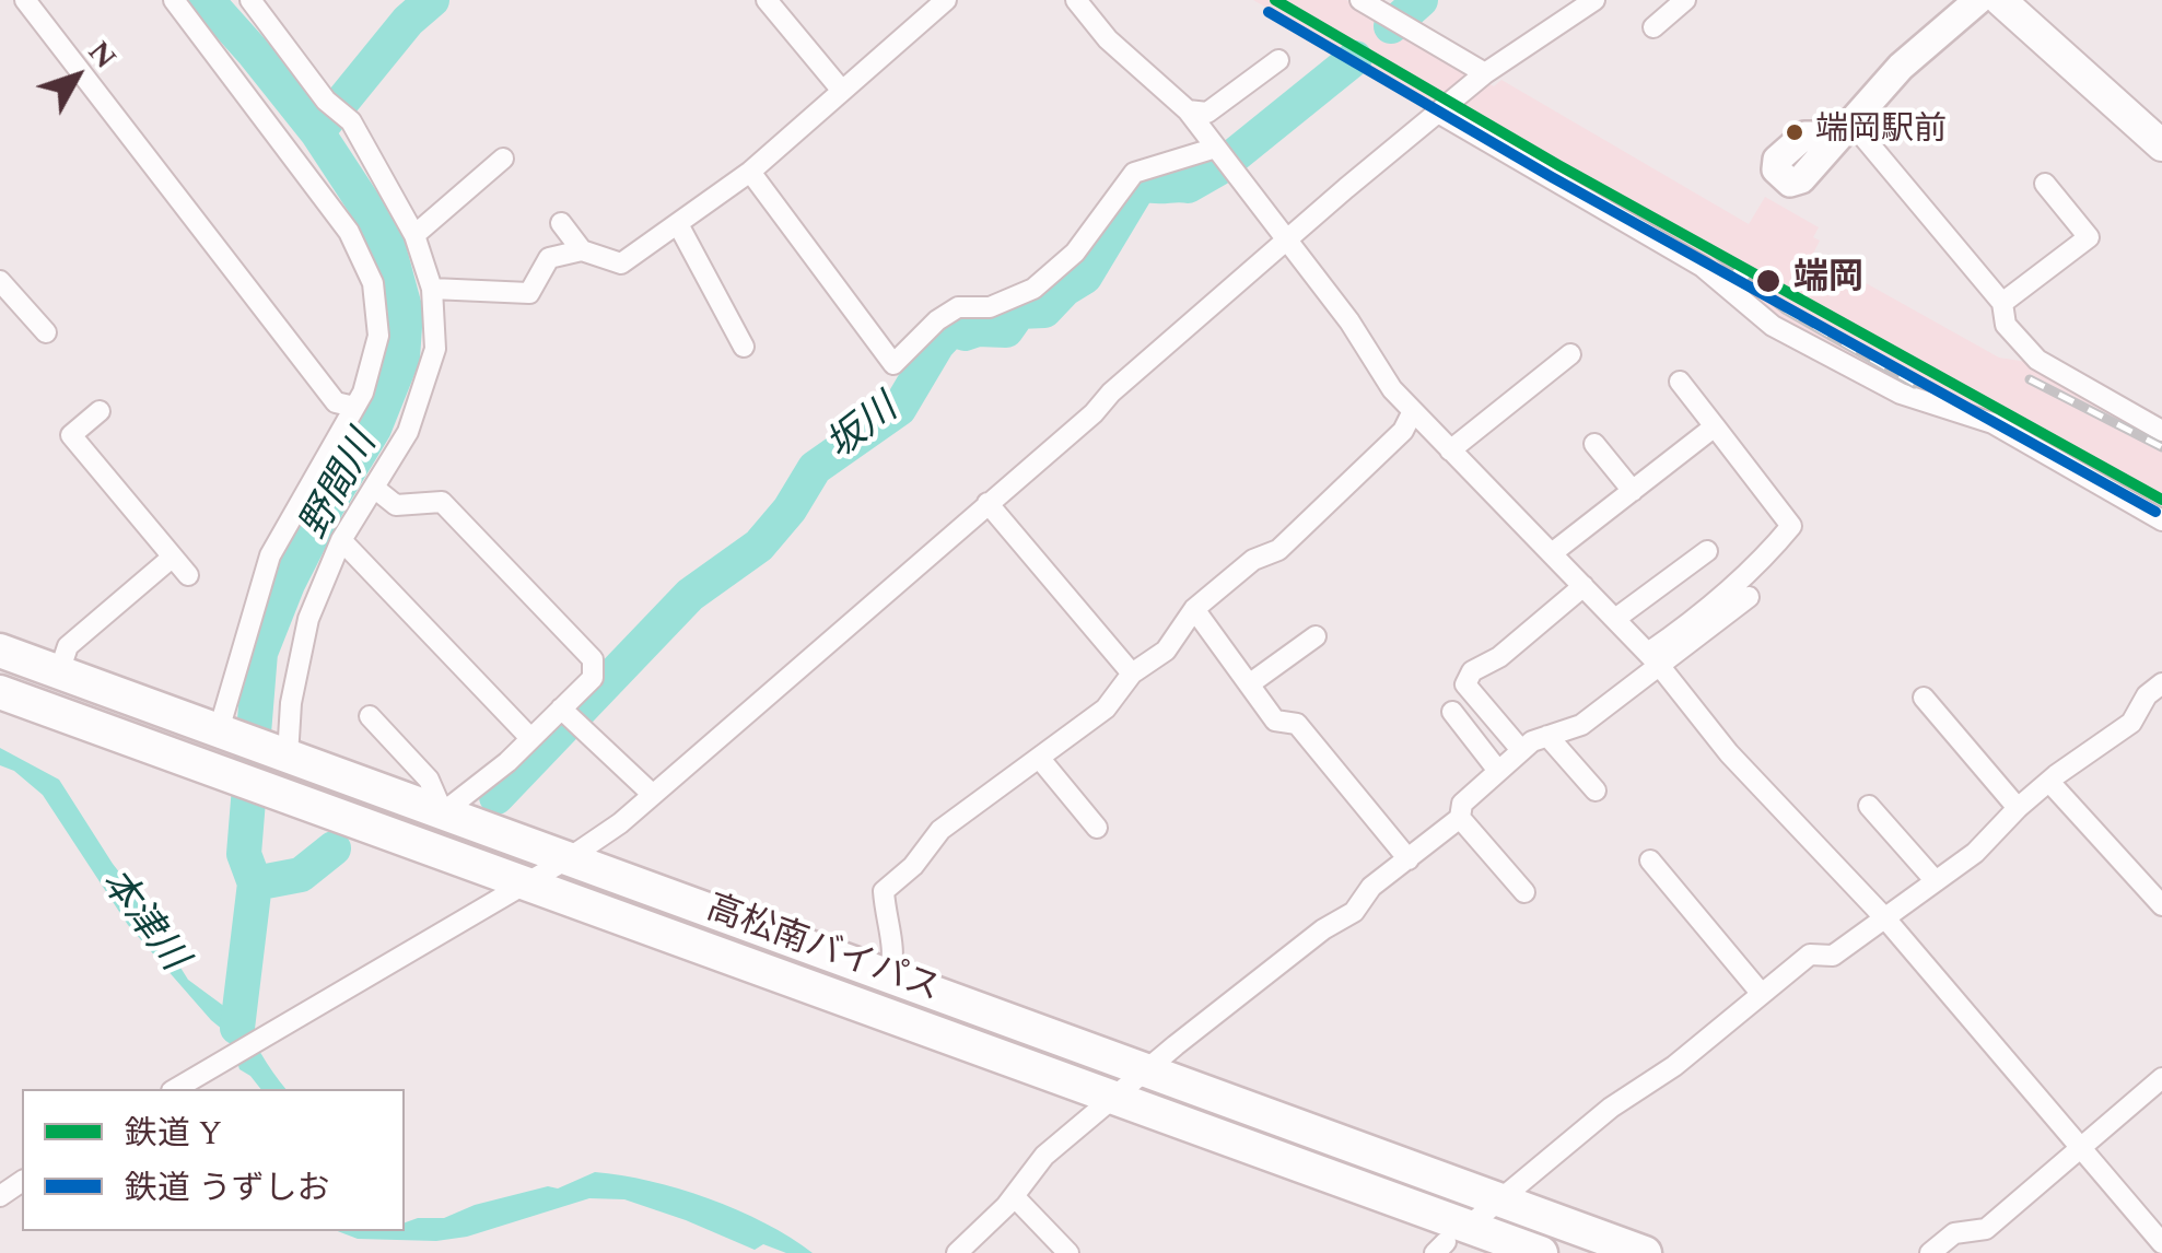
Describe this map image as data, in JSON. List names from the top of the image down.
{
  "streets": {
    "highway": ["高松南バイパス"]
  },
  "water": ["坂川", "野間川", "本津川"],
  "places": ["端岡駅前", "端岡"],
  "lines": ["rail line Y", "rail line うずしお"],
  "legend": ["鉄道 Y", "鉄道 うずしお"],
  "north": "top right"
}
